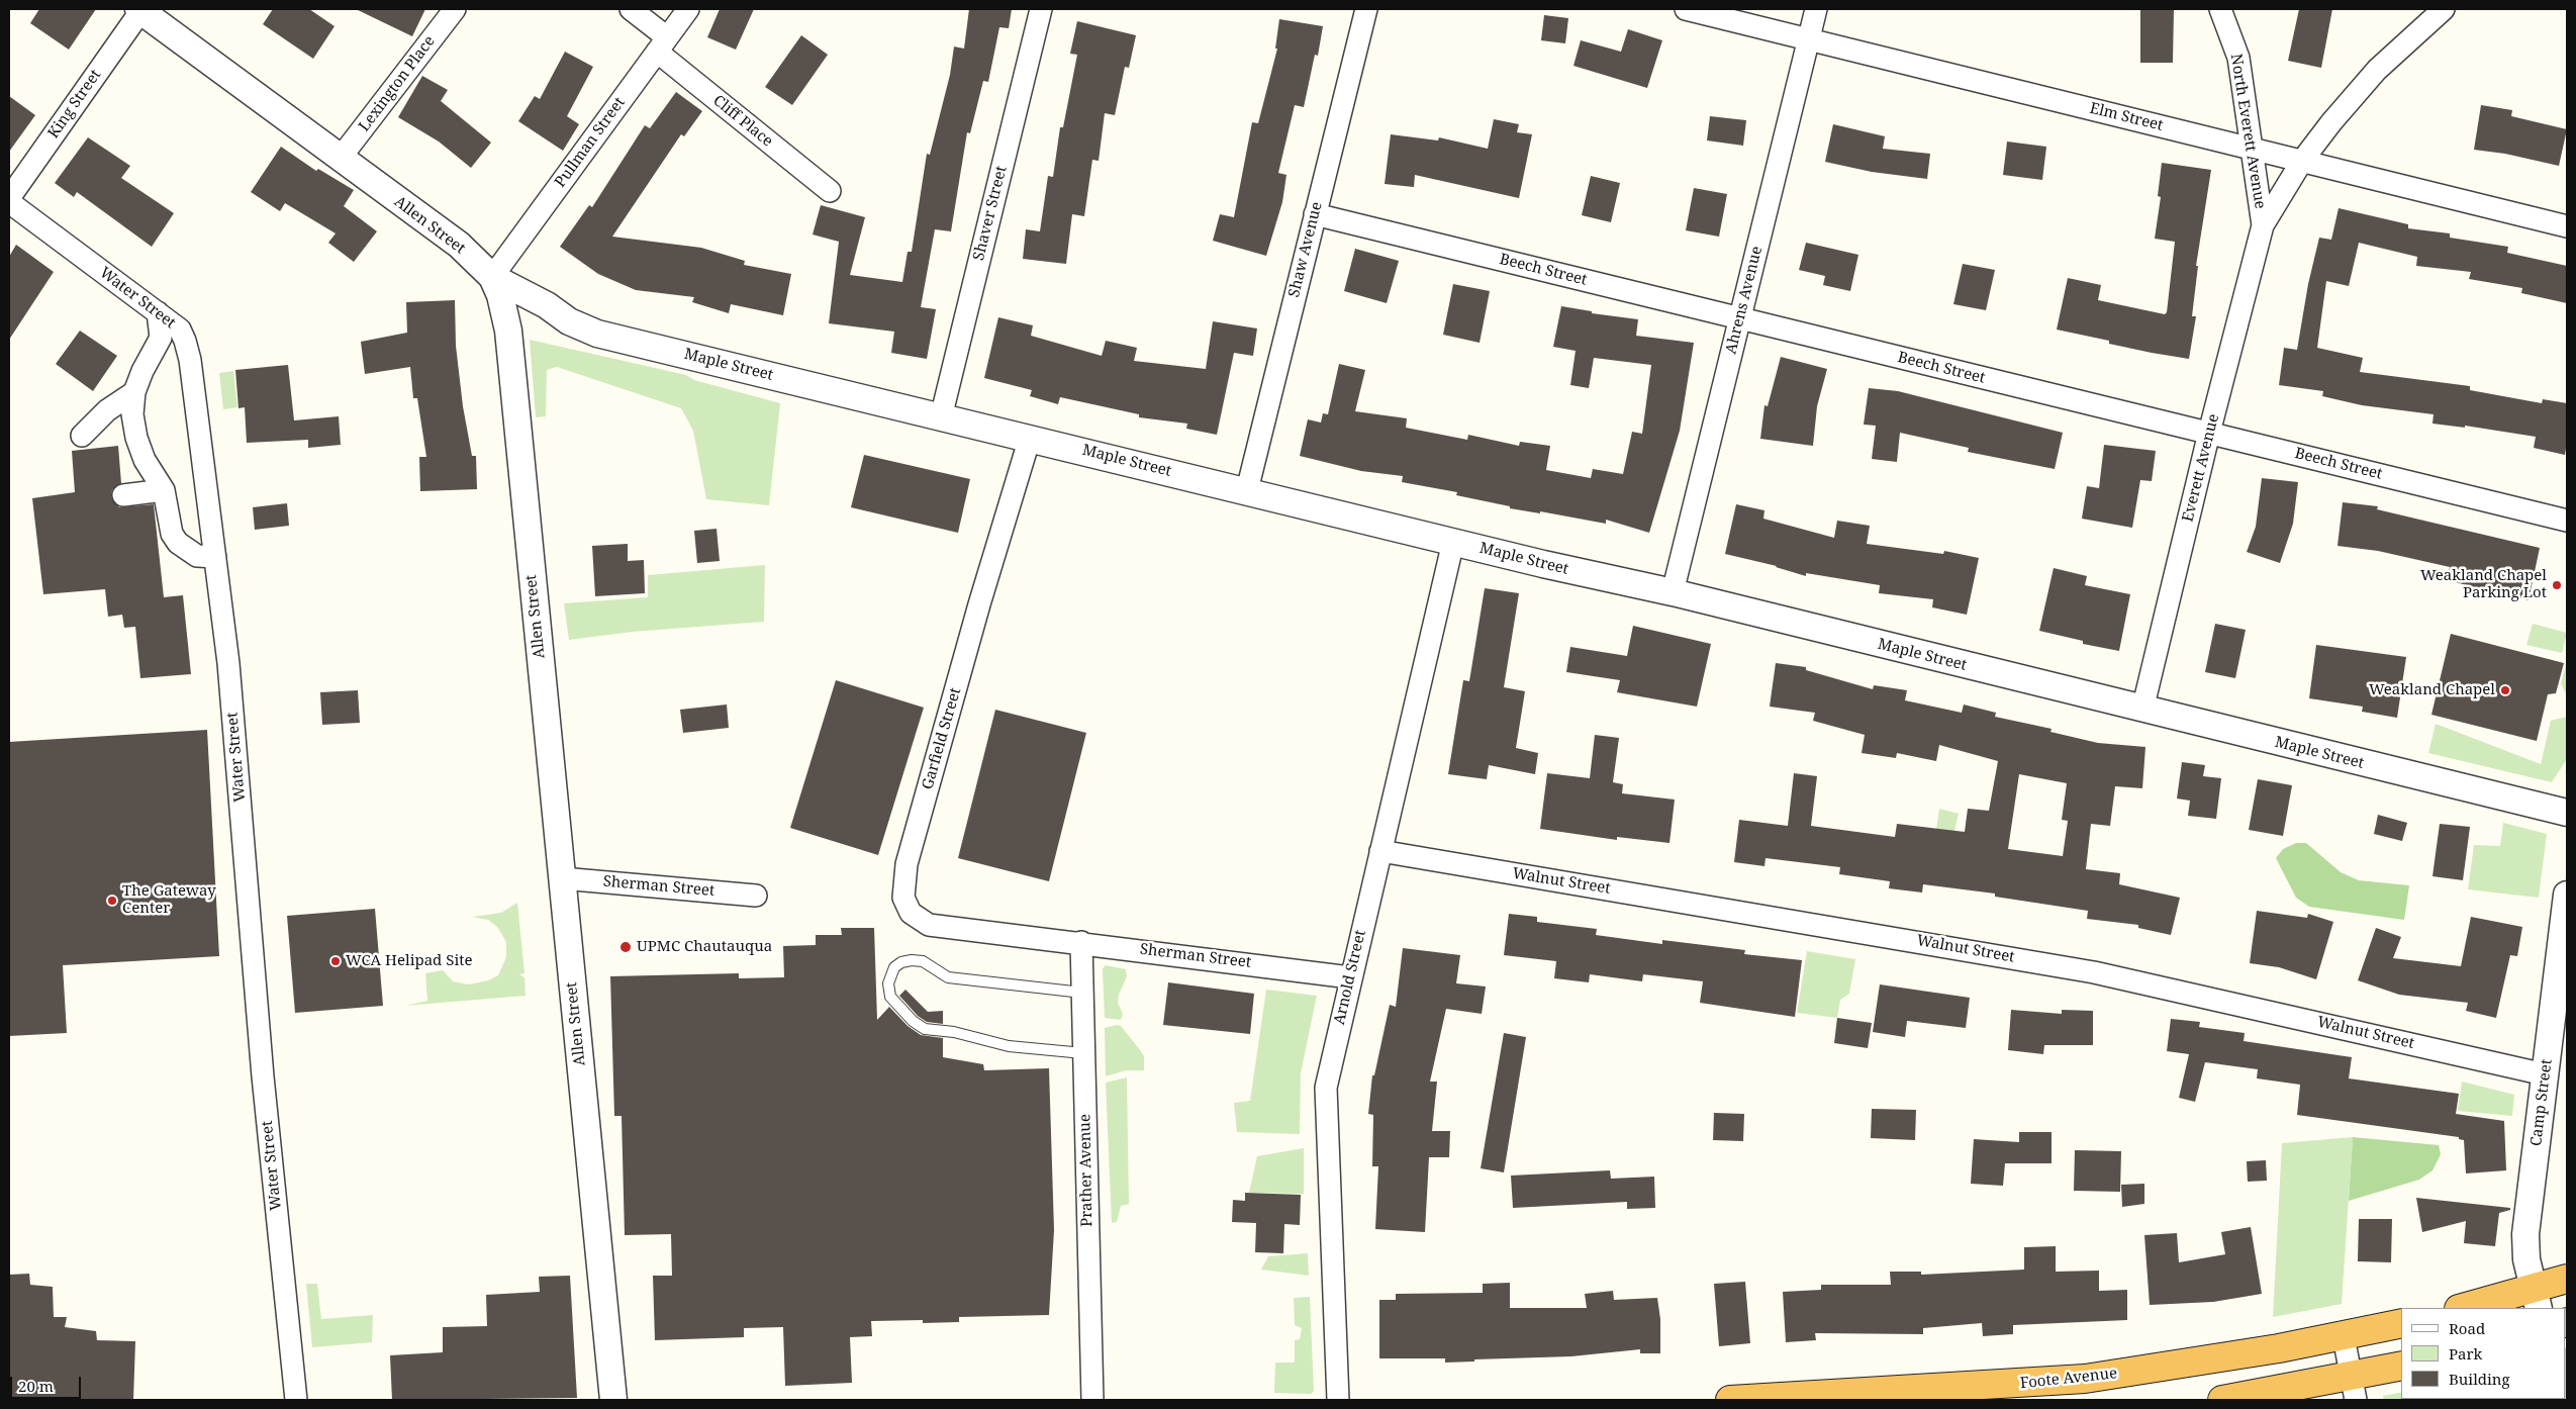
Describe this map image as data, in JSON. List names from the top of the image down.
{
  "streets": {
    "highway": ["Foote Avenue"],
    "street": [
      "Lexington Place",
      "King Street",
      "Elm Street",
      "Cliff Place",
      "North Everett Avenue",
      "Pullman Street",
      "Shaver Street",
      "Allen Street",
      "Shaw Avenue",
      "Beech Street",
      "Water Street",
      "Ahrens Avenue",
      "Maple Street",
      "Everett Avenue",
      "Garfield Street",
      "Walnut Street",
      "Sherman Street",
      "Arnold Street",
      "Camp Street",
      "Prather Avenue"
    ]
  },
  "crossings": [
    ["Lexington Place", "Allen Street"],
    ["King Street", "Allen Street"],
    ["Elm Street", "North Everett Avenue"],
    ["Elm Street", "Ahrens Avenue"],
    ["Cliff Place", "Pullman Street"],
    ["North Everett Avenue", "Everett Avenue"],
    ["Pullman Street", "Allen Street"],
    ["Pullman Street", "Maple Street"],
    ["Shaver Street", "Maple Street"],
    ["Allen Street", "Maple Street"],
    ["Allen Street", "Sherman Street"],
    ["Shaw Avenue", "Beech Street"],
    ["Shaw Avenue", "Maple Street"],
    ["Beech Street", "Ahrens Avenue"],
    ["Beech Street", "Everett Avenue"],
    ["Ahrens Avenue", "Maple Street"],
    ["Maple Street", "Everett Avenue"],
    ["Maple Street", "Garfield Street"],
    ["Maple Street", "Arnold Street"],
    ["Garfield Street", "Sherman Street"],
    ["Walnut Street", "Arnold Street"],
    ["Walnut Street", "Camp Street"],
    ["Sherman Street", "Arnold Street"],
    ["Sherman Street", "Prather Avenue"]
  ],
  "places": [
    "Weakland Chapel Parking Lot",
    "Weakland Chapel",
    "The Gateway Center",
    "UPMC Chautauqua",
    "WCA Helipad Site"
  ],
  "legend": ["Road", "Park", "Building"],
  "scale_bar": "20 m"
}
